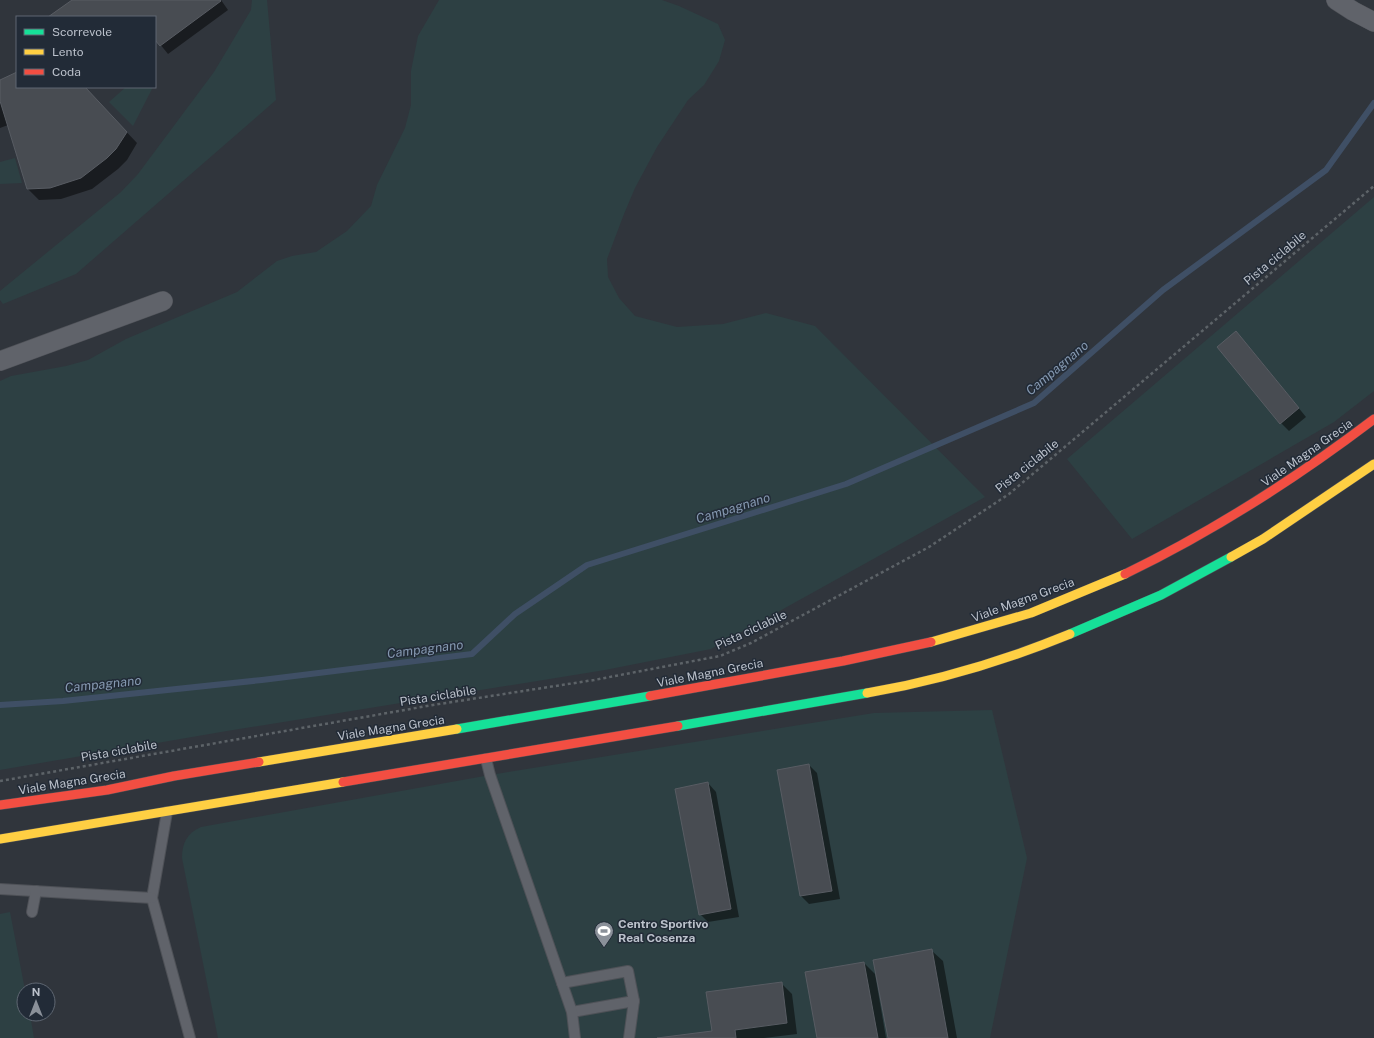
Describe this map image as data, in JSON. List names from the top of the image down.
{
  "streets": {
    "street": ["Viale Magna Grecia"],
    "path": ["Pista ciclabile"]
  },
  "water": ["Campagnano"],
  "places": {
    "sports": ["Centro Sportivo Real Cosenza"]
  },
  "legend": ["Scorrevole", "Lento", "Coda"],
  "north": "top"
}
